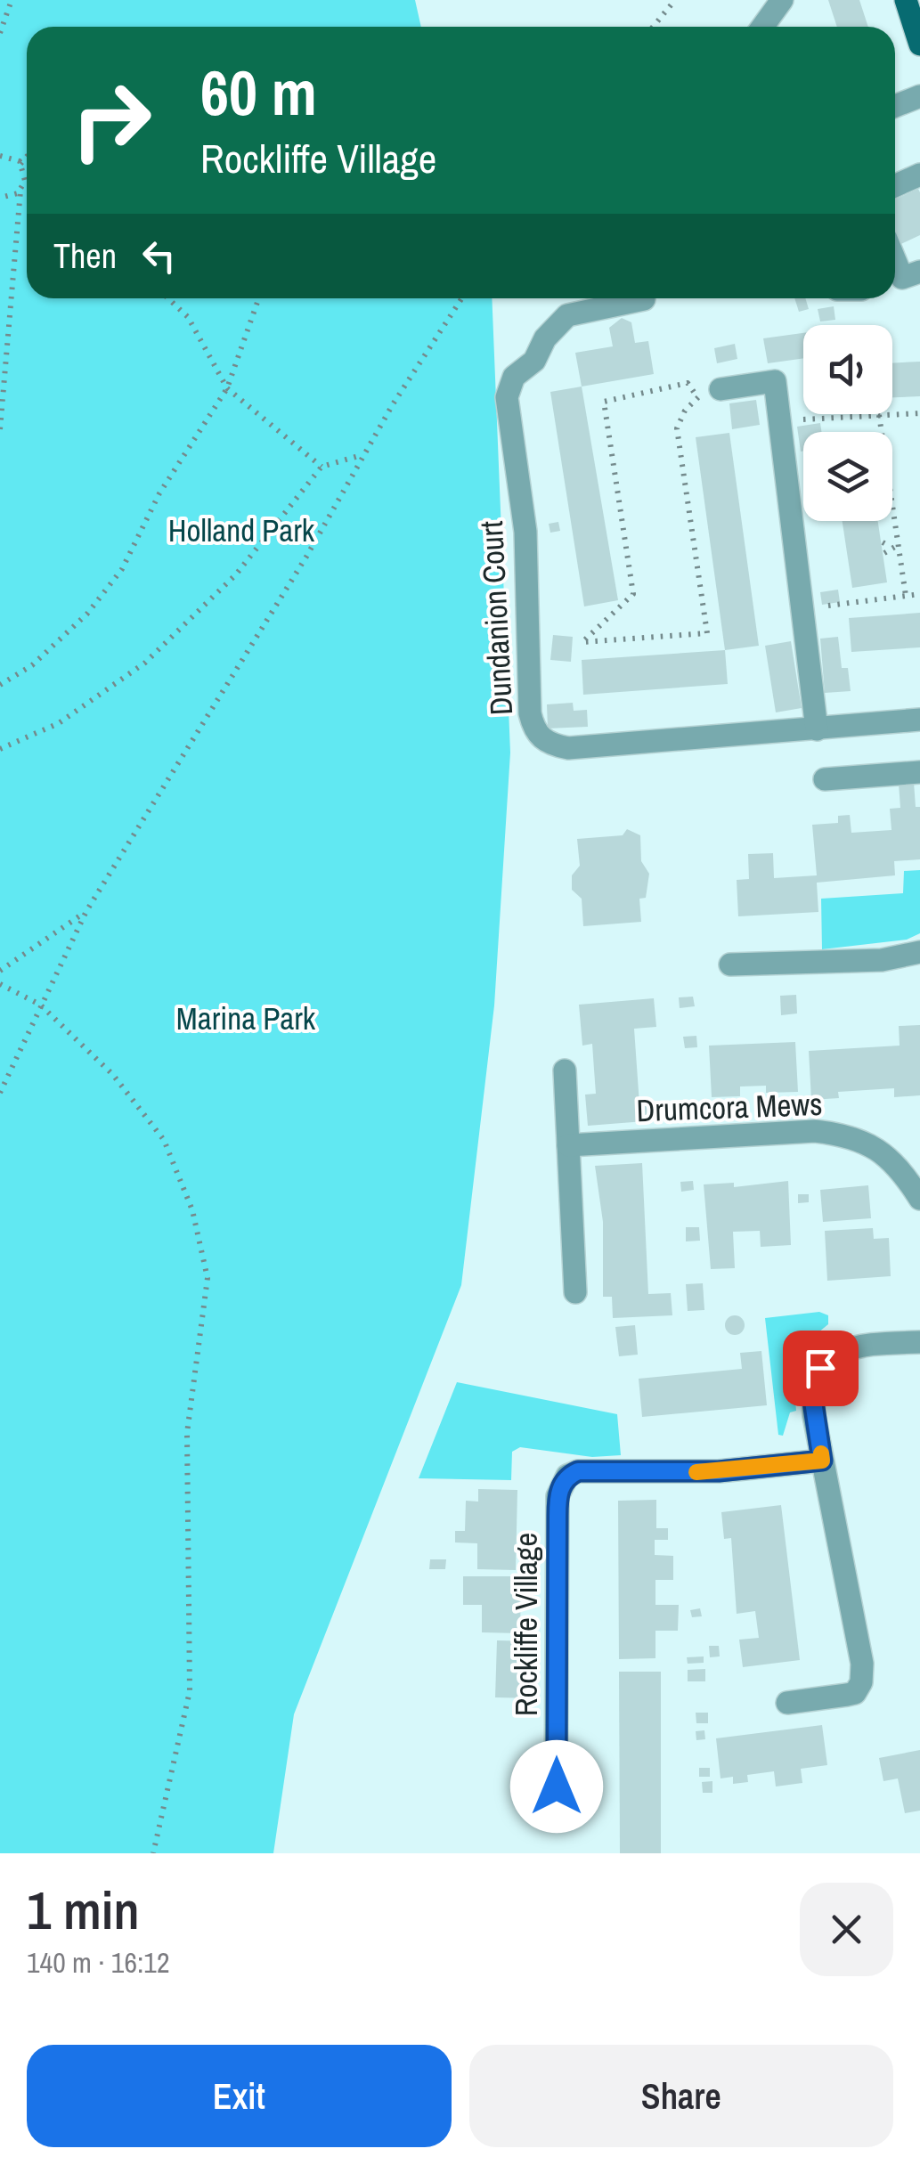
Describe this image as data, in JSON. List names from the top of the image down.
{
  "streets": {
    "street": ["Dundanion Court", "Drumcora Mews", "Rockliffe Village"]
  },
  "parks": ["Holland Park", "Marina Park"],
  "page": {
    "turn": ["60 m", "Rockliffe Village"],
    "then": "Then",
    "heading": ["1 min", "140 m · 16:12"],
    "buttons": ["Exit", "Share"]
  }
}
